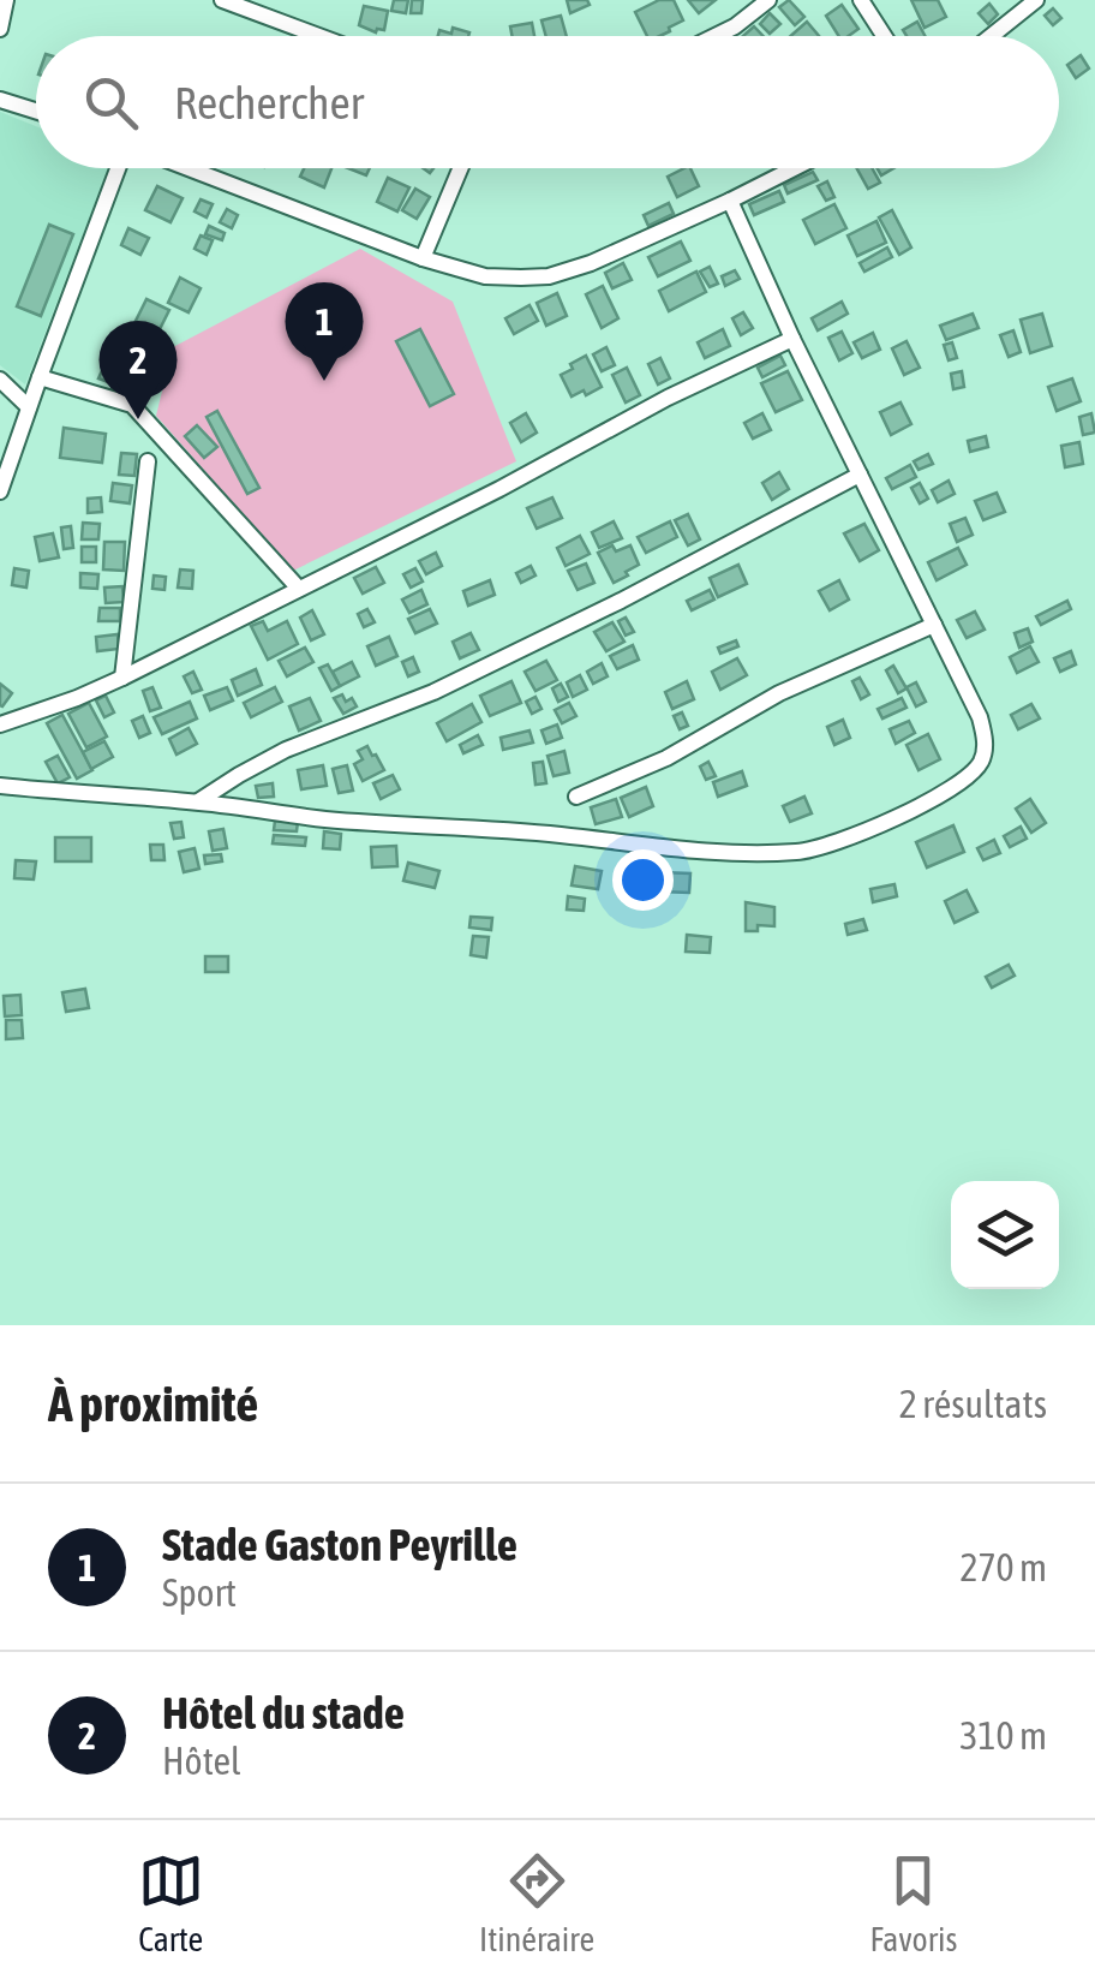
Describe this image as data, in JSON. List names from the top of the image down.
{
  "page": {
    "search": "Rechercher",
    "pins": ["1", "2"],
    "heading": ["À proximité", "2 résultats"],
    "list": [
      {
        "mark": "1",
        "name": "Stade Gaston Peyrille",
        "note": "Sport",
        "value": "270 m"
      },
      {
        "mark": "2",
        "name": "Hôtel du stade",
        "note": "Hôtel",
        "value": "310 m"
      }
    ],
    "nav": ["Carte", "Itinéraire", "Favoris"]
  }
}
